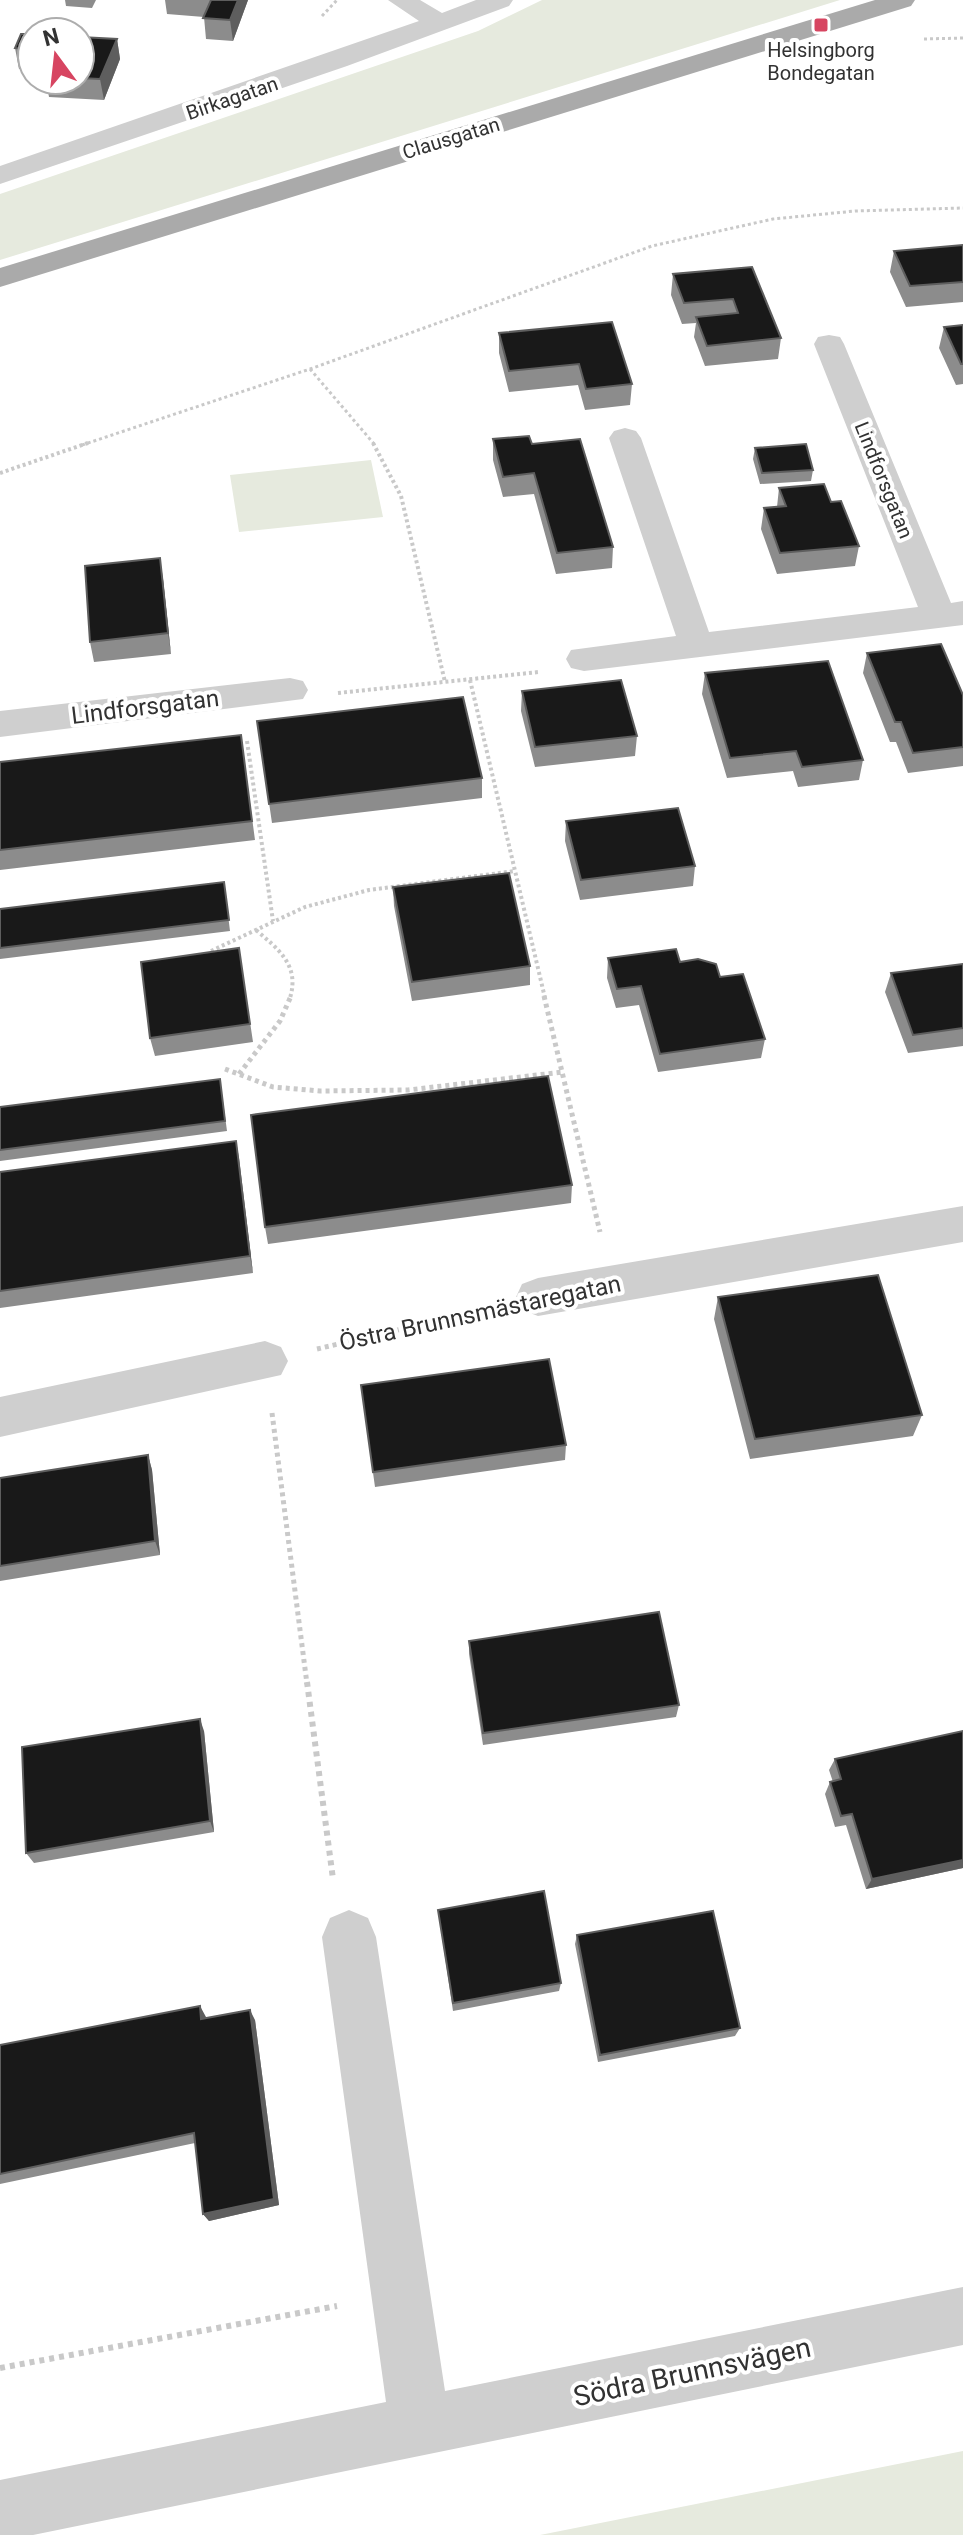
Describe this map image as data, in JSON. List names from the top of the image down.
{
  "streets": {
    "main road": ["Clausgatan"],
    "street": [
      "Birkagatan",
      "Lindforsgatan",
      "Östra Brunnsmästaregatan",
      "Södra Brunnsvägen"
    ]
  },
  "places": {
    "transit": ["Helsingborg Bondegatan"]
  },
  "north": "top"
}
